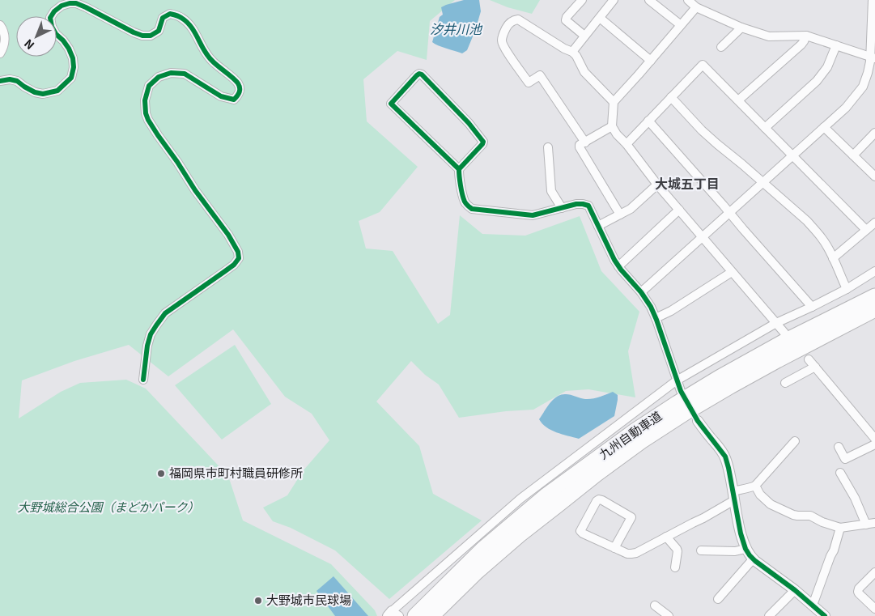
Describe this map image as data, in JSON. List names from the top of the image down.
{
  "streets": {
    "highway": ["九州自動車道"]
  },
  "districts": ["大城五丁目"],
  "water": ["汐井川池"],
  "parks": ["大野城総合公園（まどかパーク）"],
  "places": ["福岡県市町村職員研修所", "大野城市民球場"],
  "north": "bottom left"
}
